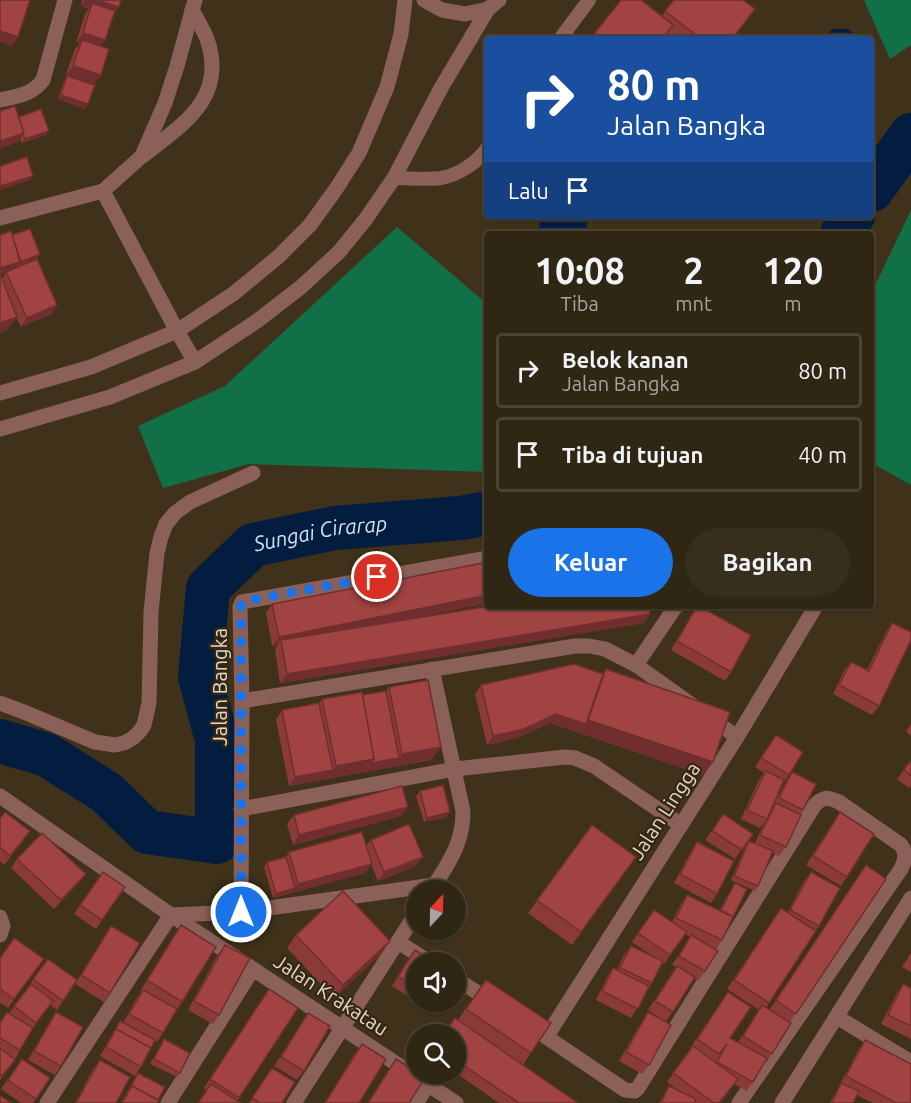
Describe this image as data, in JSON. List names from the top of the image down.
{
  "streets": {
    "street": ["Jalan Bangka", "Jalan Lingga", "Jalan Krakatau"]
  },
  "water": ["Sungai Cirarap"],
  "north": "top",
  "page": {
    "turn": ["80 m", "Jalan Bangka"],
    "then": "Lalu",
    "eta": [
      "10:08",
      "Tiba",
      "2",
      "mnt",
      "120",
      "m"
    ],
    "list": [
      {
        "name": "Belok kanan",
        "note": "Jalan Bangka",
        "value": "80 m"
      },
      {
        "name": "Tiba di tujuan",
        "value": "40 m"
      }
    ],
    "buttons": ["Keluar", "Bagikan"]
  }
}
